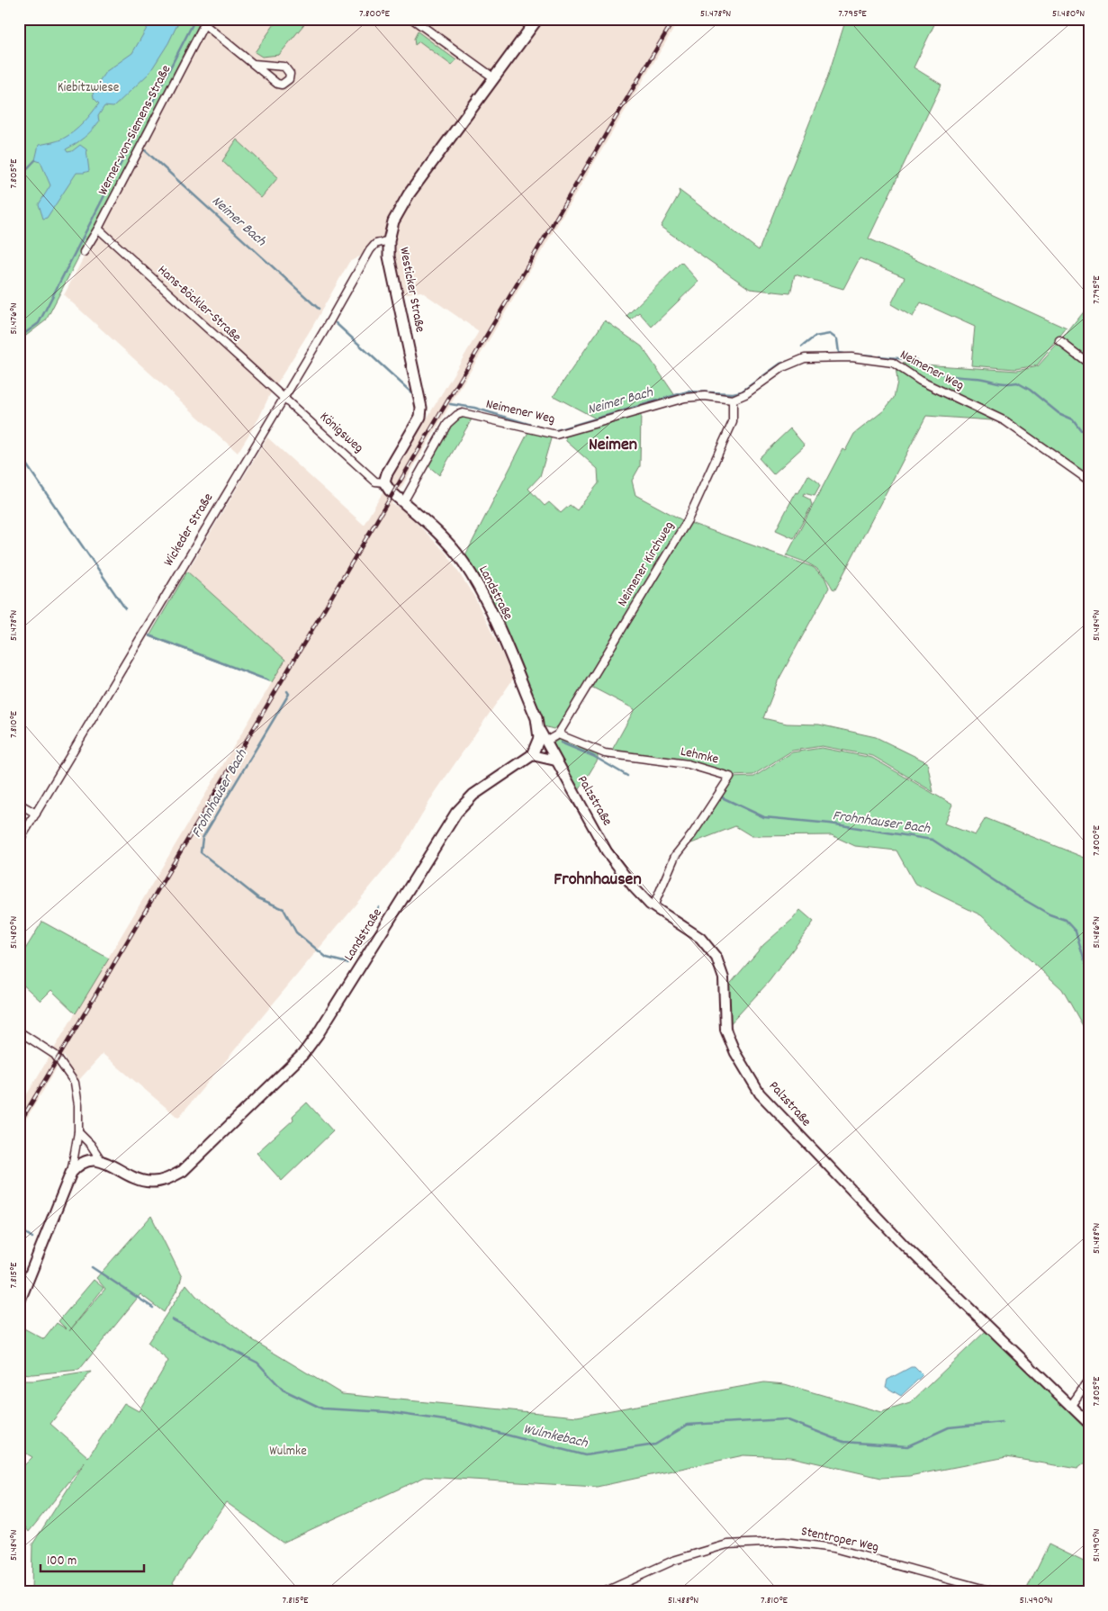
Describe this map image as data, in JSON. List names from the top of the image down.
{
  "streets": {
    "main road": ["Westicker Straße", "Landstraße"],
    "street": [
      "Werner-von-Siemens-Straße",
      "Hans-Böckler-Straße",
      "Neimener Weg",
      "Königsweg",
      "Wickeder Straße",
      "Neimener Kirchweg",
      "Lehmke",
      "Palzstraße",
      "Stentroper Weg"
    ]
  },
  "crossings": [
    ["Werner-von-Siemens-Straße", "Hans-Böckler-Straße"],
    ["Westicker Straße", "Königsweg"],
    ["Westicker Straße", "Wickeder Straße"],
    ["Westicker Straße", "Landstraße"],
    ["Hans-Böckler-Straße", "Königsweg"],
    ["Hans-Böckler-Straße", "Wickeder Straße"],
    ["Neimener Weg", "Neimener Kirchweg"],
    ["Neimener Weg", "Landstraße"],
    ["Königsweg", "Wickeder Straße"],
    ["Königsweg", "Landstraße"],
    ["Neimener Kirchweg", "Lehmke"],
    ["Landstraße", "Palzstraße"],
    ["Lehmke", "Palzstraße"]
  ],
  "districts": ["Neimen", "Frohnhausen"],
  "water": ["Neimer Bach", "Frohnhauser Bach", "Wulmkebach"],
  "parks": ["Kiebitzwiese", "Wulmke"],
  "scale_bar": "100 m",
  "coordinates": [
    "7.800°E",
    "51.478°N",
    "7.795°E",
    "51.480°N",
    "7.805°E",
    "51.476°N",
    "51.484°N",
    "7.810°E",
    "51.486°N",
    "51.488°N",
    "7.815°E",
    "51.490°N"
  ]
}
